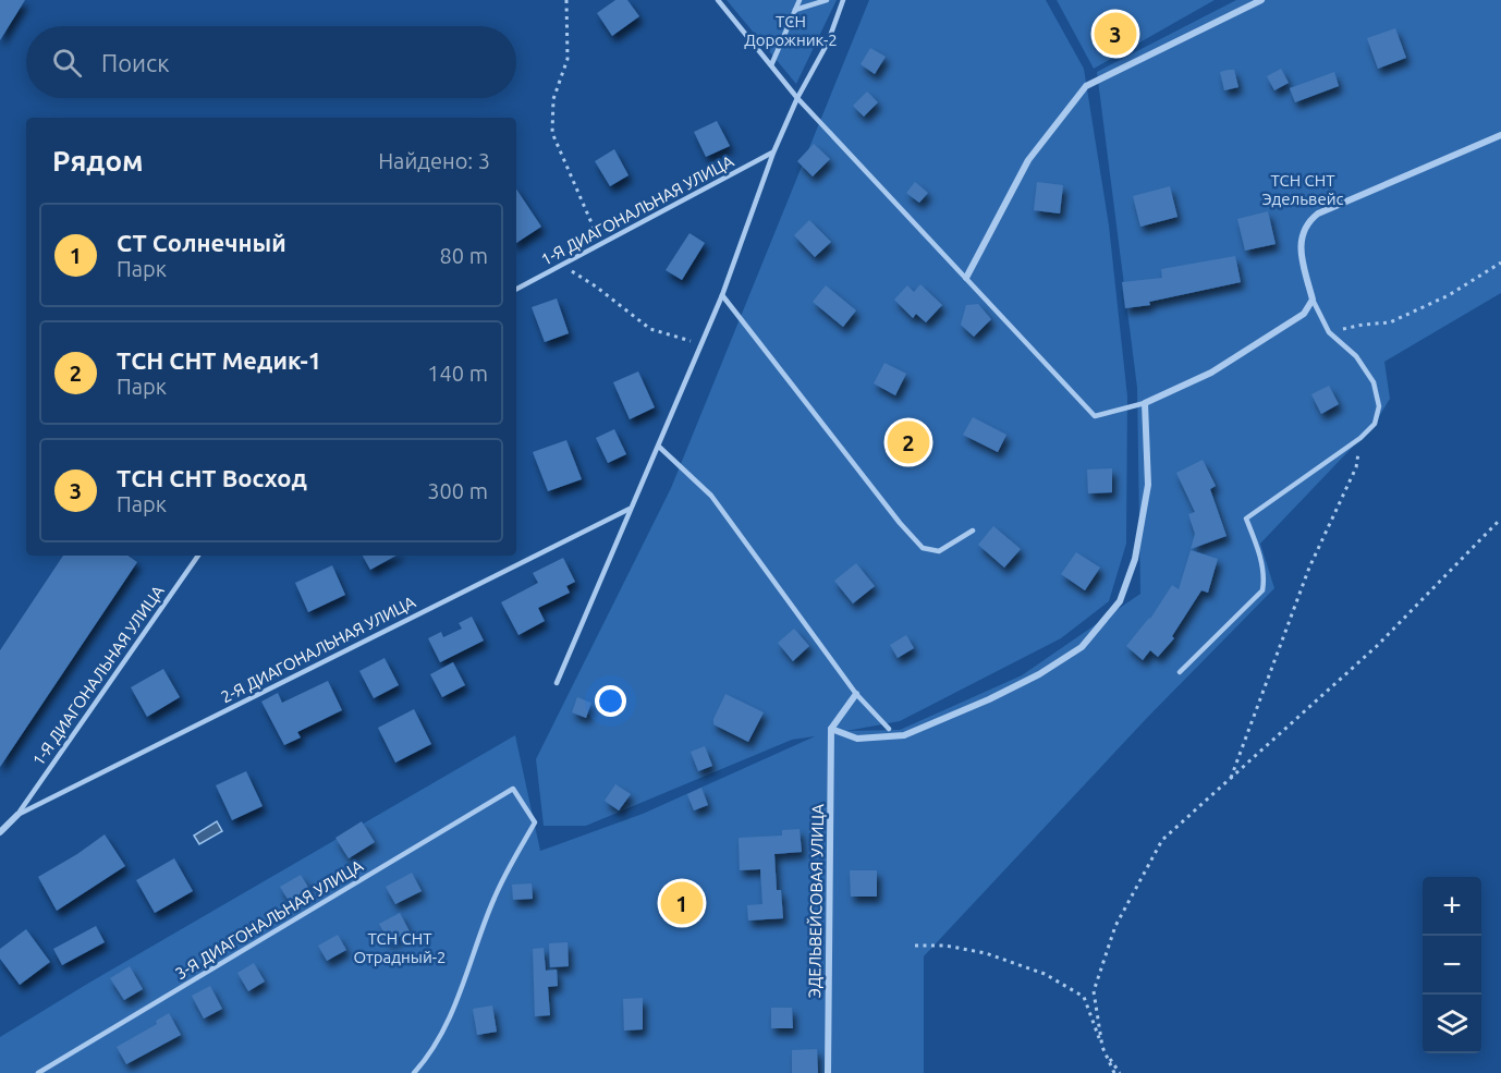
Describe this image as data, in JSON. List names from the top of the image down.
{
  "streets": {
    "street": ["ЭДЕЛЬВЕЙСОВАЯ УЛИЦА"],
    "lane": ["1-Я ДИАГОНАЛЬНАЯ УЛИЦА", "2-Я ДИАГОНАЛЬНАЯ УЛИЦА", "3-Я ДИАГОНАЛЬНАЯ УЛИЦА"]
  },
  "crossings": [
    ["1-Я ДИАГОНАЛЬНАЯ УЛИЦА", "2-Я ДИАГОНАЛЬНАЯ УЛИЦА"]
  ],
  "parks": ["ТСН Дорожник-2", "ТСН СНТ Эдельвейс", "ТСН СНТ Отрадный-2"],
  "page": {
    "pins": ["3", "2", "1"],
    "search": "Поиск",
    "heading": ["Рядом", "Найдено: 3"],
    "list": [
      {
        "mark": "1",
        "name": "СТ Солнечный",
        "note": "Парк",
        "value": "80 m"
      },
      {
        "mark": "2",
        "name": "ТСН СНТ Медик-1",
        "note": "Парк",
        "value": "140 m"
      },
      {
        "mark": "3",
        "name": "ТСН СНТ Восход",
        "note": "Парк",
        "value": "300 m"
      }
    ],
    "map_buttons": ["+", "−"]
  }
}
